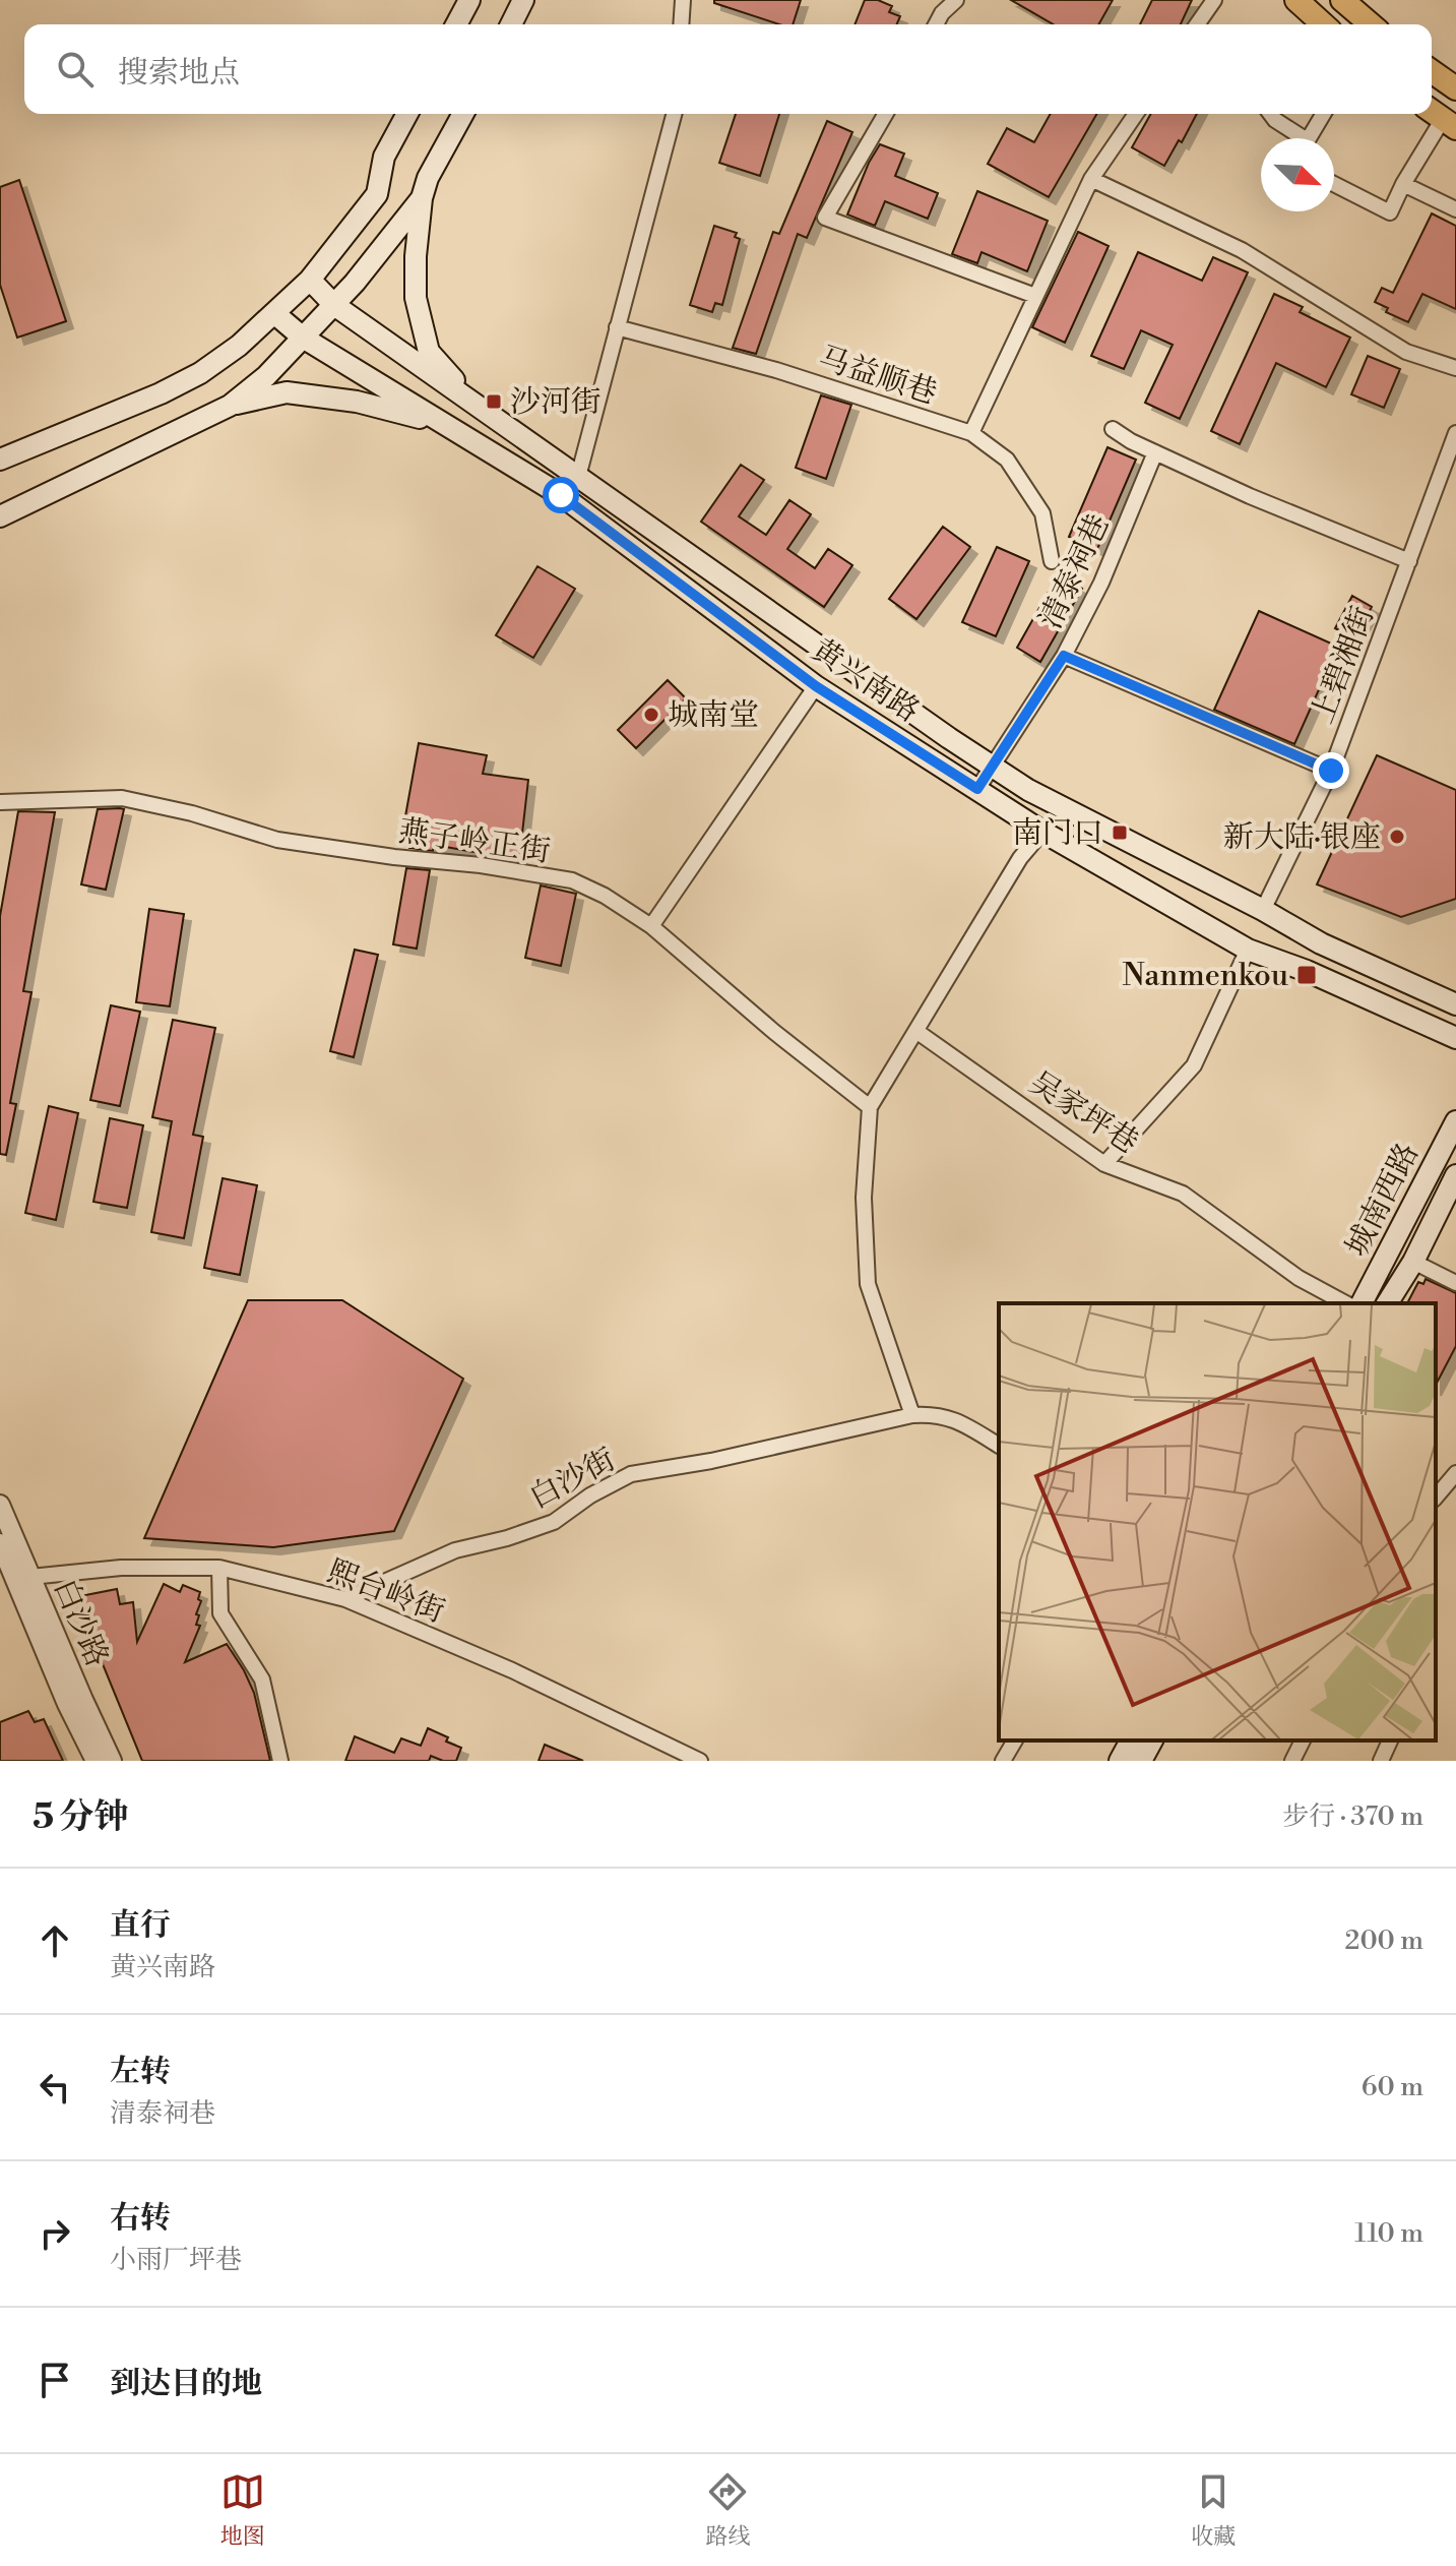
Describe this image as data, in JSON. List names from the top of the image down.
{
  "streets": {
    "main road": ["黄兴南路", "城南西路"],
    "street": [
      "马益顺巷",
      "清泰祠巷",
      "上碧湘街",
      "燕子岭正街",
      "吴家坪巷",
      "白沙街",
      "熙台岭街",
      "白沙路"
    ]
  },
  "crossings": [
    ["清泰祠巷", "黄兴南路"],
    ["上碧湘街", "黄兴南路"],
    ["白沙街", "熙台岭街"],
    ["熙台岭街", "白沙路"]
  ],
  "places": {
    "transit": ["沙河街", "南门口", "Nanmenkou"],
    "other": ["城南堂", "新大陆·银座"]
  },
  "north": "bottom right",
  "page": {
    "search": "搜索地点",
    "heading": ["5 分钟", "步行 · 370 m"],
    "list": [
      ["直行", "黄兴南路", "200 m"],
      ["左转", "清泰祠巷", "60 m"],
      ["右转", "小雨厂坪巷", "110 m"],
      "到达目的地"
    ],
    "nav": ["地图", "路线", "收藏"]
  }
}
